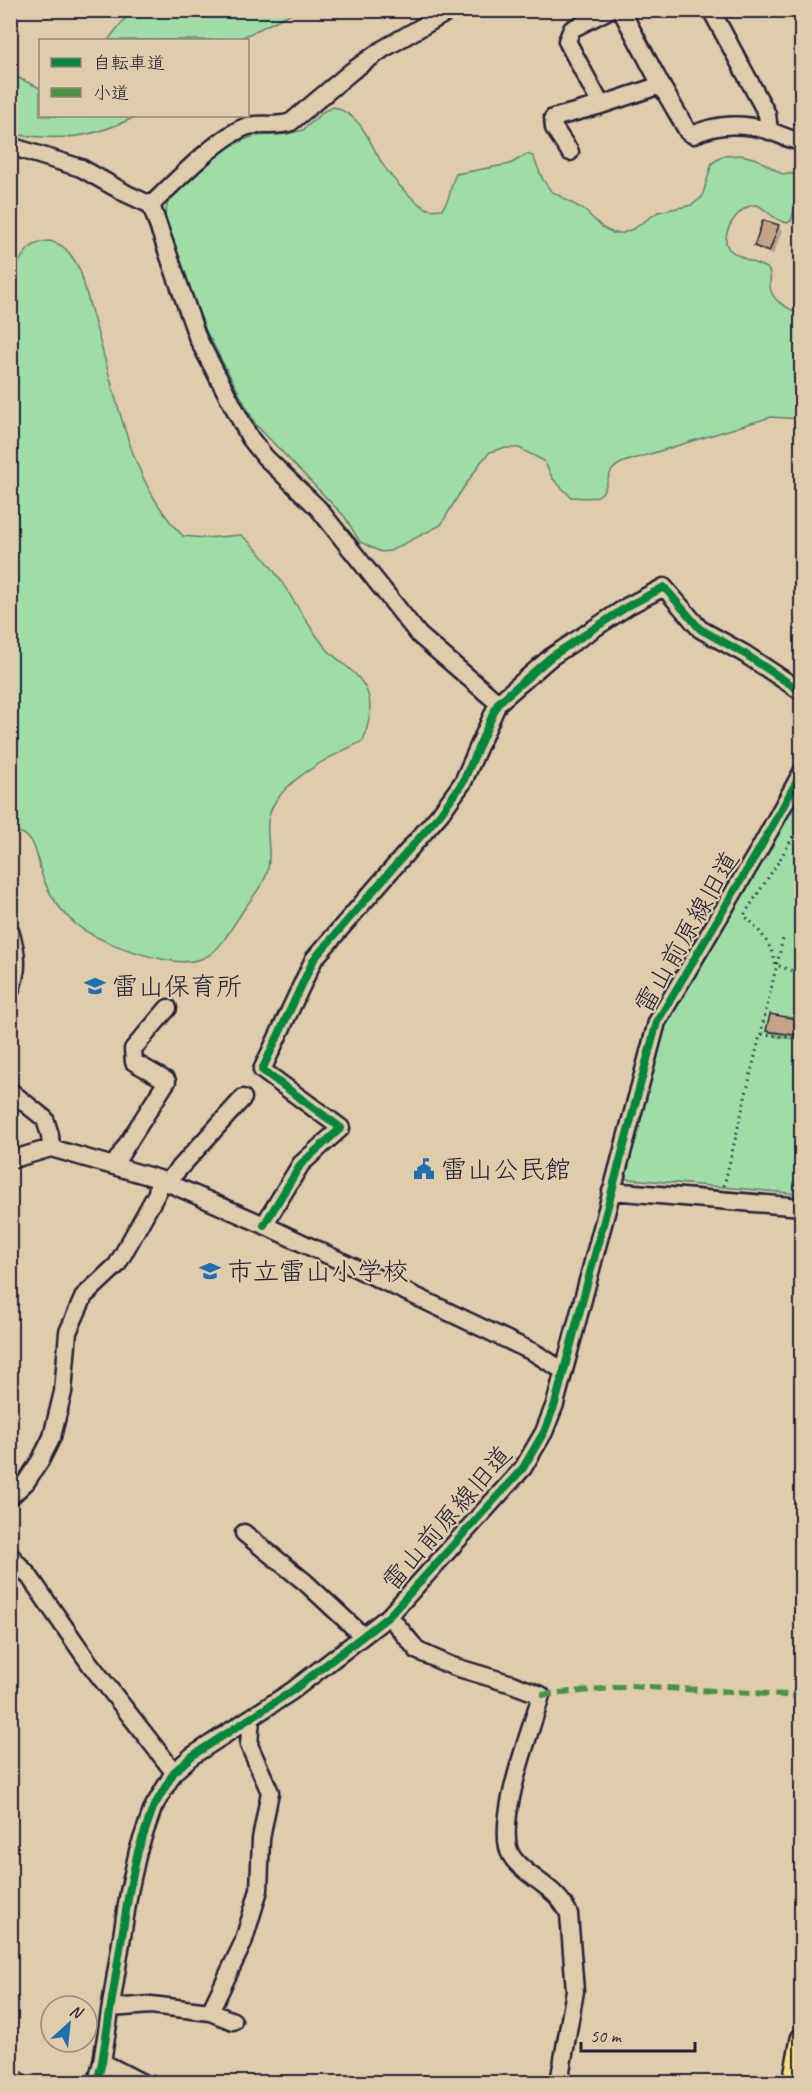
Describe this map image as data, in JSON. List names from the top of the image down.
{
  "streets": {
    "street": ["雷山前原線旧道"]
  },
  "places": {
    "school or university": ["雷山保育所", "市立雷山小学校"],
    "public building": ["雷山公民館"]
  },
  "legend": ["自転車道", "小道"],
  "scale_bar": "50 m",
  "north": "top right"
}
